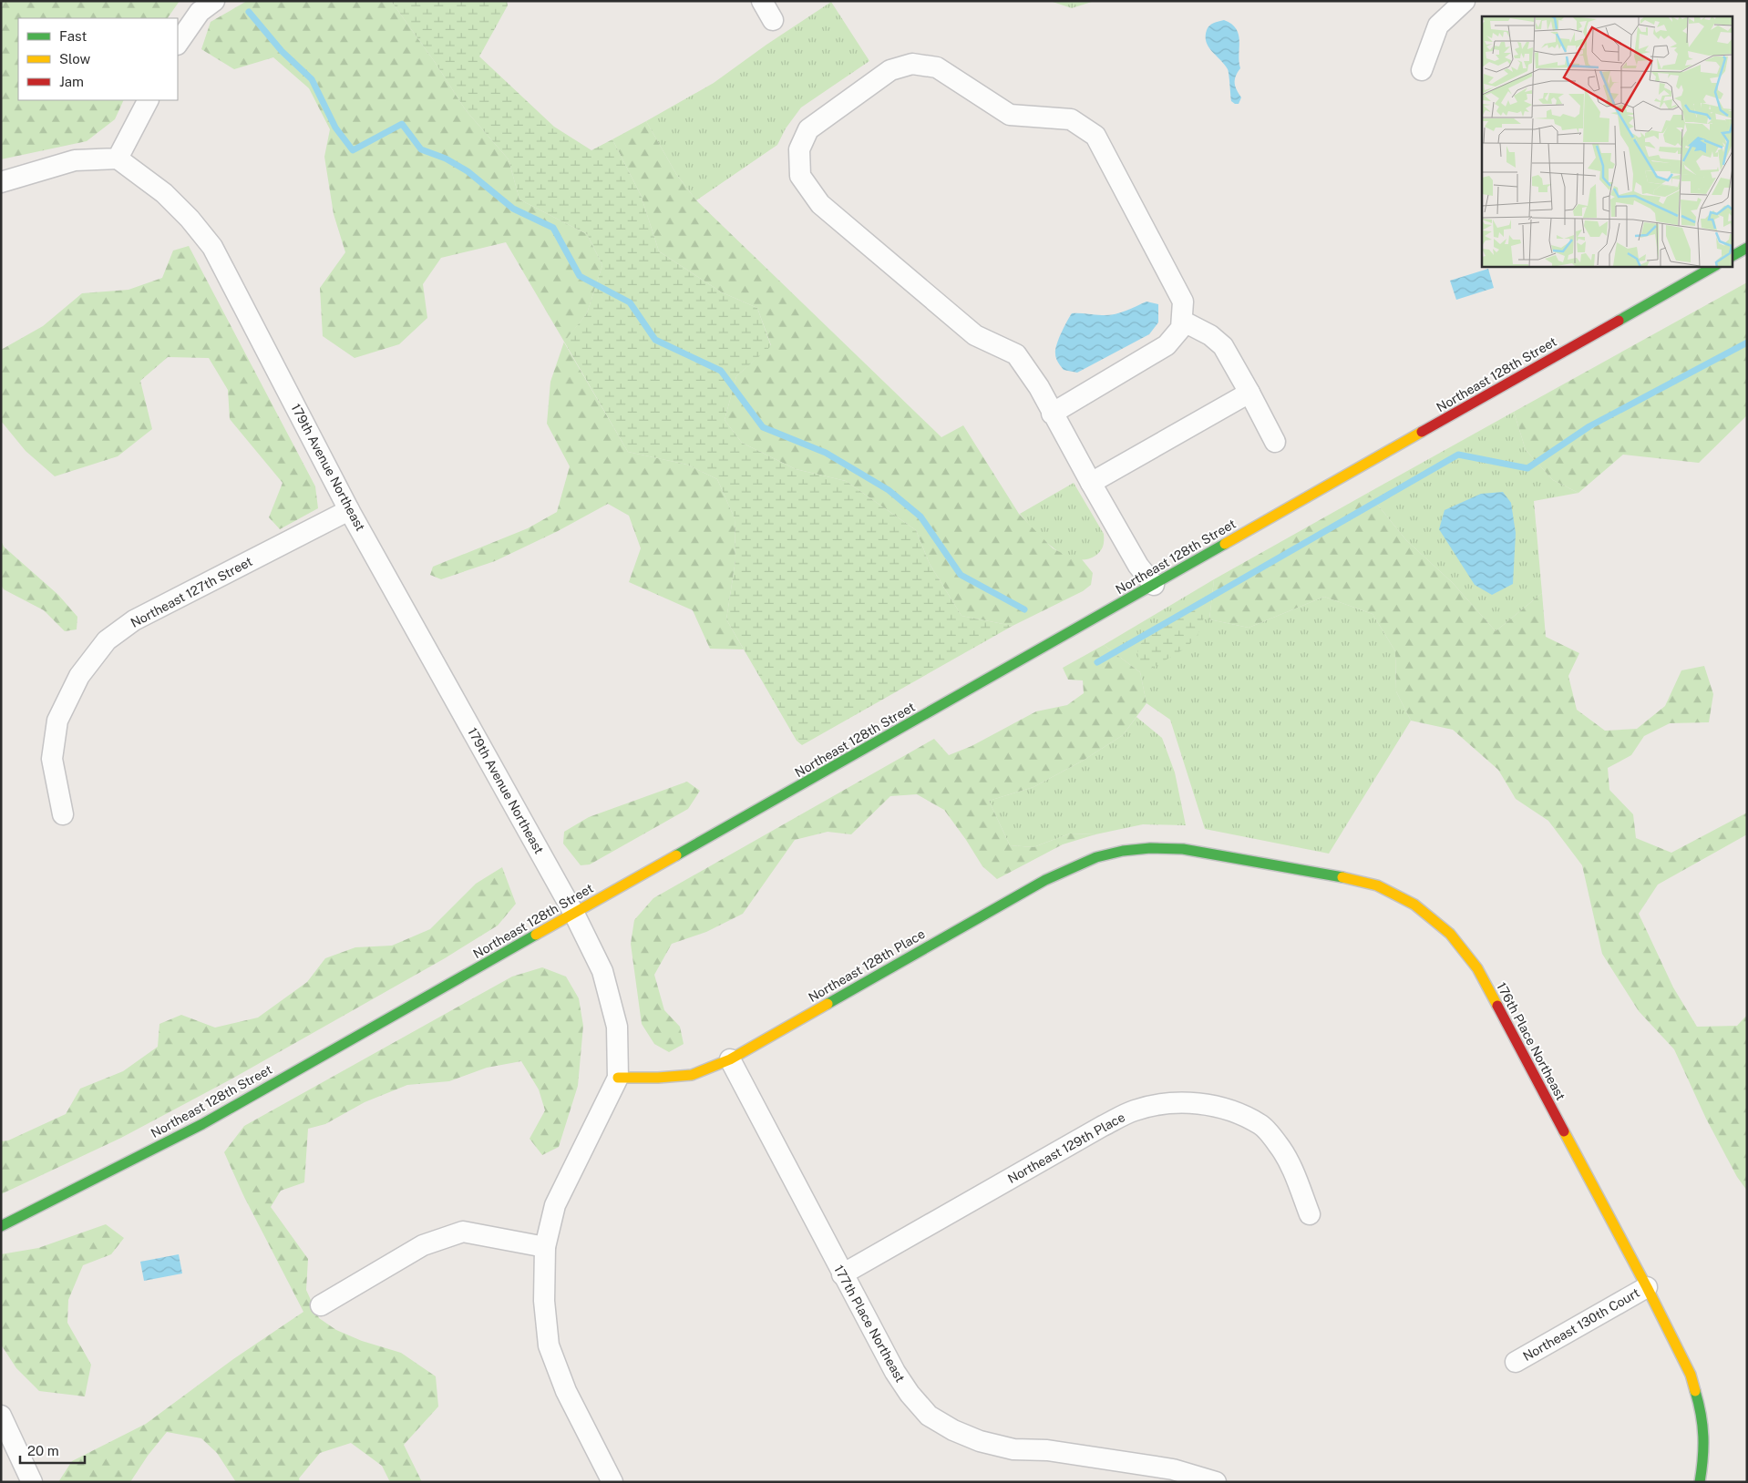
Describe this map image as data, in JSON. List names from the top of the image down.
{
  "streets": {
    "street": [
      "Northeast 128th Street",
      "179th Avenue Northeast",
      "Northeast 127th Street",
      "Northeast 128th Place",
      "176th Place Northeast",
      "Northeast 129th Place",
      "177th Place Northeast",
      "Northeast 130th Court"
    ]
  },
  "crossings": [
    ["Northeast 128th Street", "179th Avenue Northeast"],
    ["179th Avenue Northeast", "Northeast 127th Street"],
    ["179th Avenue Northeast", "Northeast 128th Place"],
    ["Northeast 128th Place", "176th Place Northeast"],
    ["Northeast 128th Place", "177th Place Northeast"],
    ["176th Place Northeast", "Northeast 130th Court"],
    ["Northeast 129th Place", "177th Place Northeast"]
  ],
  "legend": ["Fast", "Slow", "Jam"],
  "scale_bar": "20 m"
}
